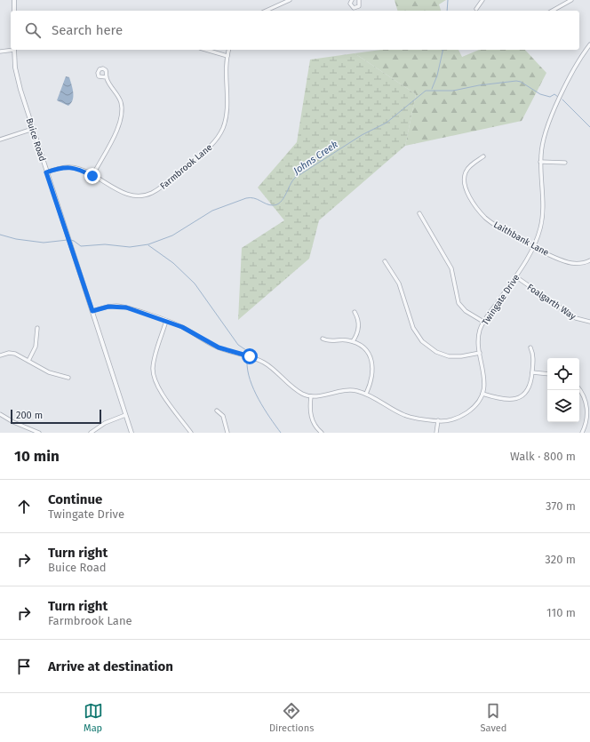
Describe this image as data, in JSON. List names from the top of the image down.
{
  "streets": {
    "street": [
      "Buice Road",
      "Farmbrook Lane",
      "Laithbank Lane",
      "Twingate Drive",
      "Foalgarth Way"
    ]
  },
  "crossings": [
    ["Buice Road", "Farmbrook Lane"],
    ["Laithbank Lane", "Twingate Drive"],
    ["Twingate Drive", "Foalgarth Way"]
  ],
  "water": ["Johns Creek"],
  "scale_bar": "200 m",
  "page": {
    "search": "Search here",
    "scale": "200 m",
    "heading": ["10 min", "Walk · 800 m"],
    "list": [
      ["Continue", "Twingate Drive", "370 m"],
      ["Turn right", "Buice Road", "320 m"],
      ["Turn right", "Farmbrook Lane", "110 m"],
      "Arrive at destination"
    ],
    "nav": ["Map", "Directions", "Saved"]
  }
}
